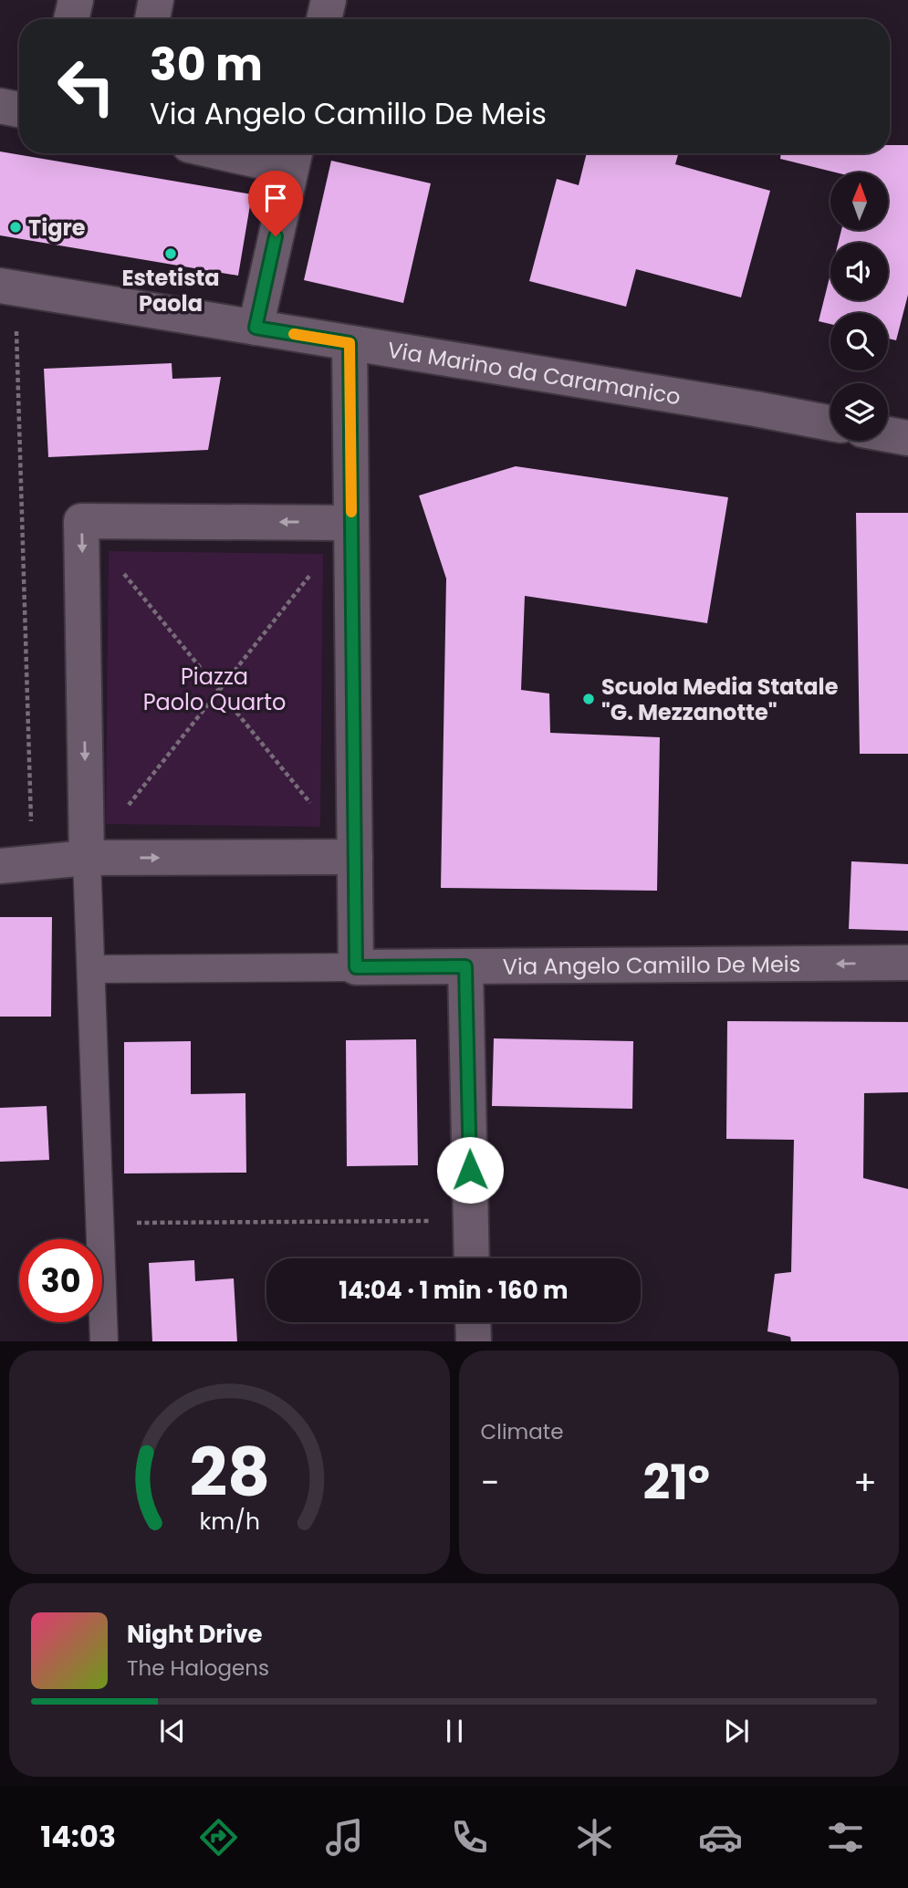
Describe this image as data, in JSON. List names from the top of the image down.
{
  "streets": {
    "street": ["Via Marino da Caramanico", "Via Angelo Camillo De Meis"]
  },
  "one_way": ["Via Angelo Camillo De Meis"],
  "parks": ["Piazza Paolo Quarto"],
  "places": ["Tigre", "Estetista Paola", "Scuola Media Statale \"G. Mezzanotte\""],
  "north": "top",
  "page": {
    "turn": ["30 m", "Via Angelo Camillo De Meis"],
    "limit": "30",
    "trip": "14:04 · 1 min · 160 m",
    "tile": "Climate",
    "heat": ["−", "21°", "+"],
    "song": ["Night Drive", "The Halogens"],
    "tabs": "14:03",
    "gauge": ["28", "km/h"]
  }
}
